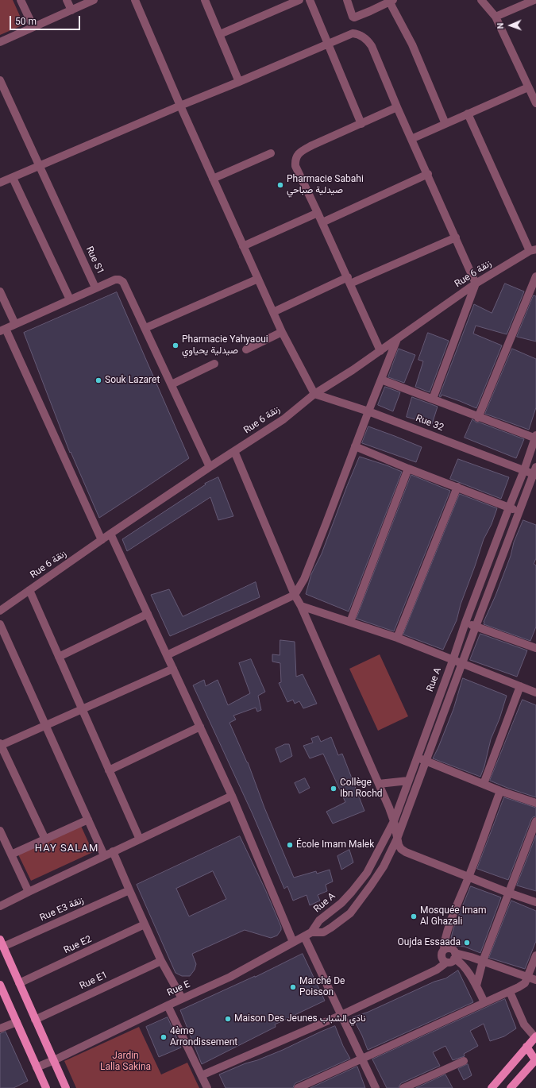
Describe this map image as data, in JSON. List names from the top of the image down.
{
  "streets": {
    "street": [
      "Rue S1",
      "Rue 6 زنقة",
      "Rue 32",
      "Rue A",
      "Rue E3 زنقة",
      "Rue E2",
      "Rue E1",
      "Rue E"
    ]
  },
  "crossings": [
    ["Rue S1", "Rue 6 زنقة"],
    ["Rue 6 زنقة", "Rue 32"],
    ["Rue 32", "Rue A"],
    ["Rue A", "Rue E"]
  ],
  "districts": ["HAY SALAM"],
  "parks": ["Jardin Lalla Sakina"],
  "places": [
    "Pharmacie Sabahi صيدلية صباحي",
    "Pharmacie Yahyaoui صيدلية يحياوي",
    "Souk Lazaret",
    "Collège Ibn Rochd",
    "École Imam Malek",
    "Mosquée Imam Al Ghazali",
    "Oujda Essaada",
    "Marché De Poisson",
    "Maison Des Jeunes نادي الشباب",
    "4ème Arrondissement"
  ],
  "scale_bar": "50 m",
  "north": "left"
}
